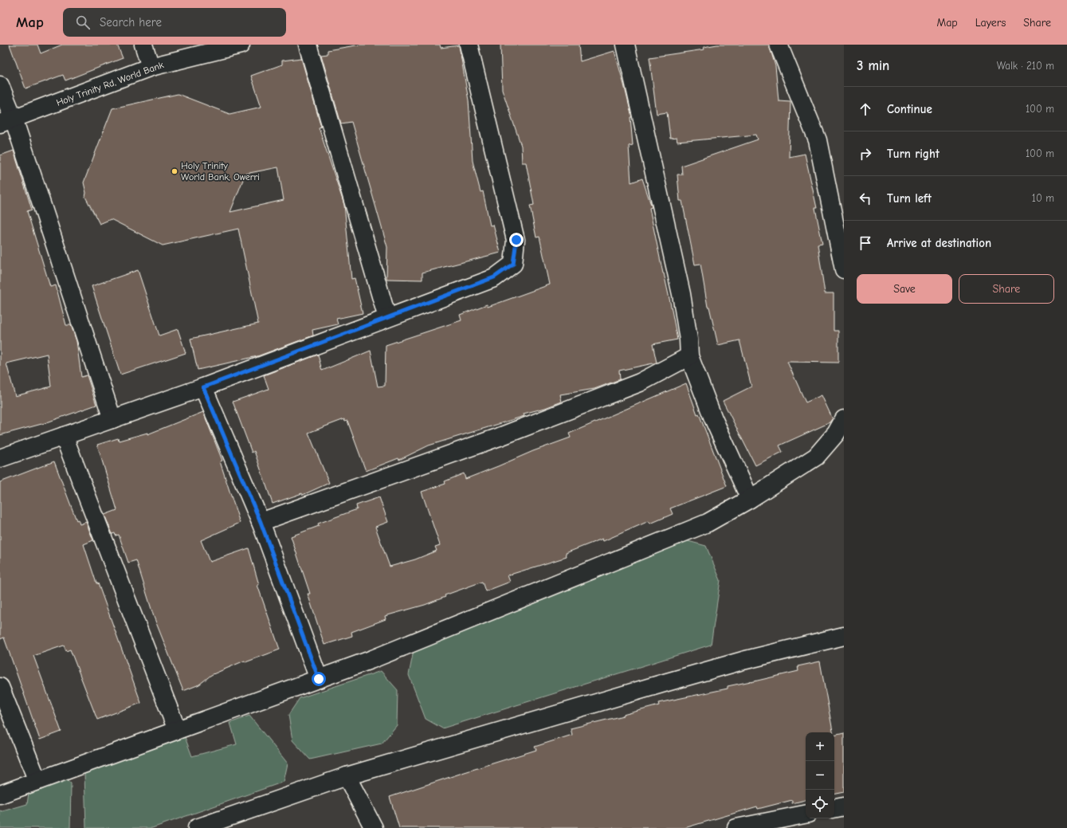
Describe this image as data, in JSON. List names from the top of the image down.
{
  "streets": {
    "street": ["Holy Trinity Rd, World Bank"]
  },
  "places": ["Holy Trinity World Bank, Owerri"],
  "page": {
    "header": "Map",
    "search": "Search here",
    "nav": ["Map", "Layers", "Share"],
    "heading": ["3 min", "Walk · 210 m"],
    "list": [
      ["Continue", "100 m"],
      ["Turn right", "100 m"],
      ["Turn left", "10 m"],
      "Arrive at destination"
    ],
    "buttons": ["Save", "Share"],
    "map_buttons": ["+", "−"]
  }
}
